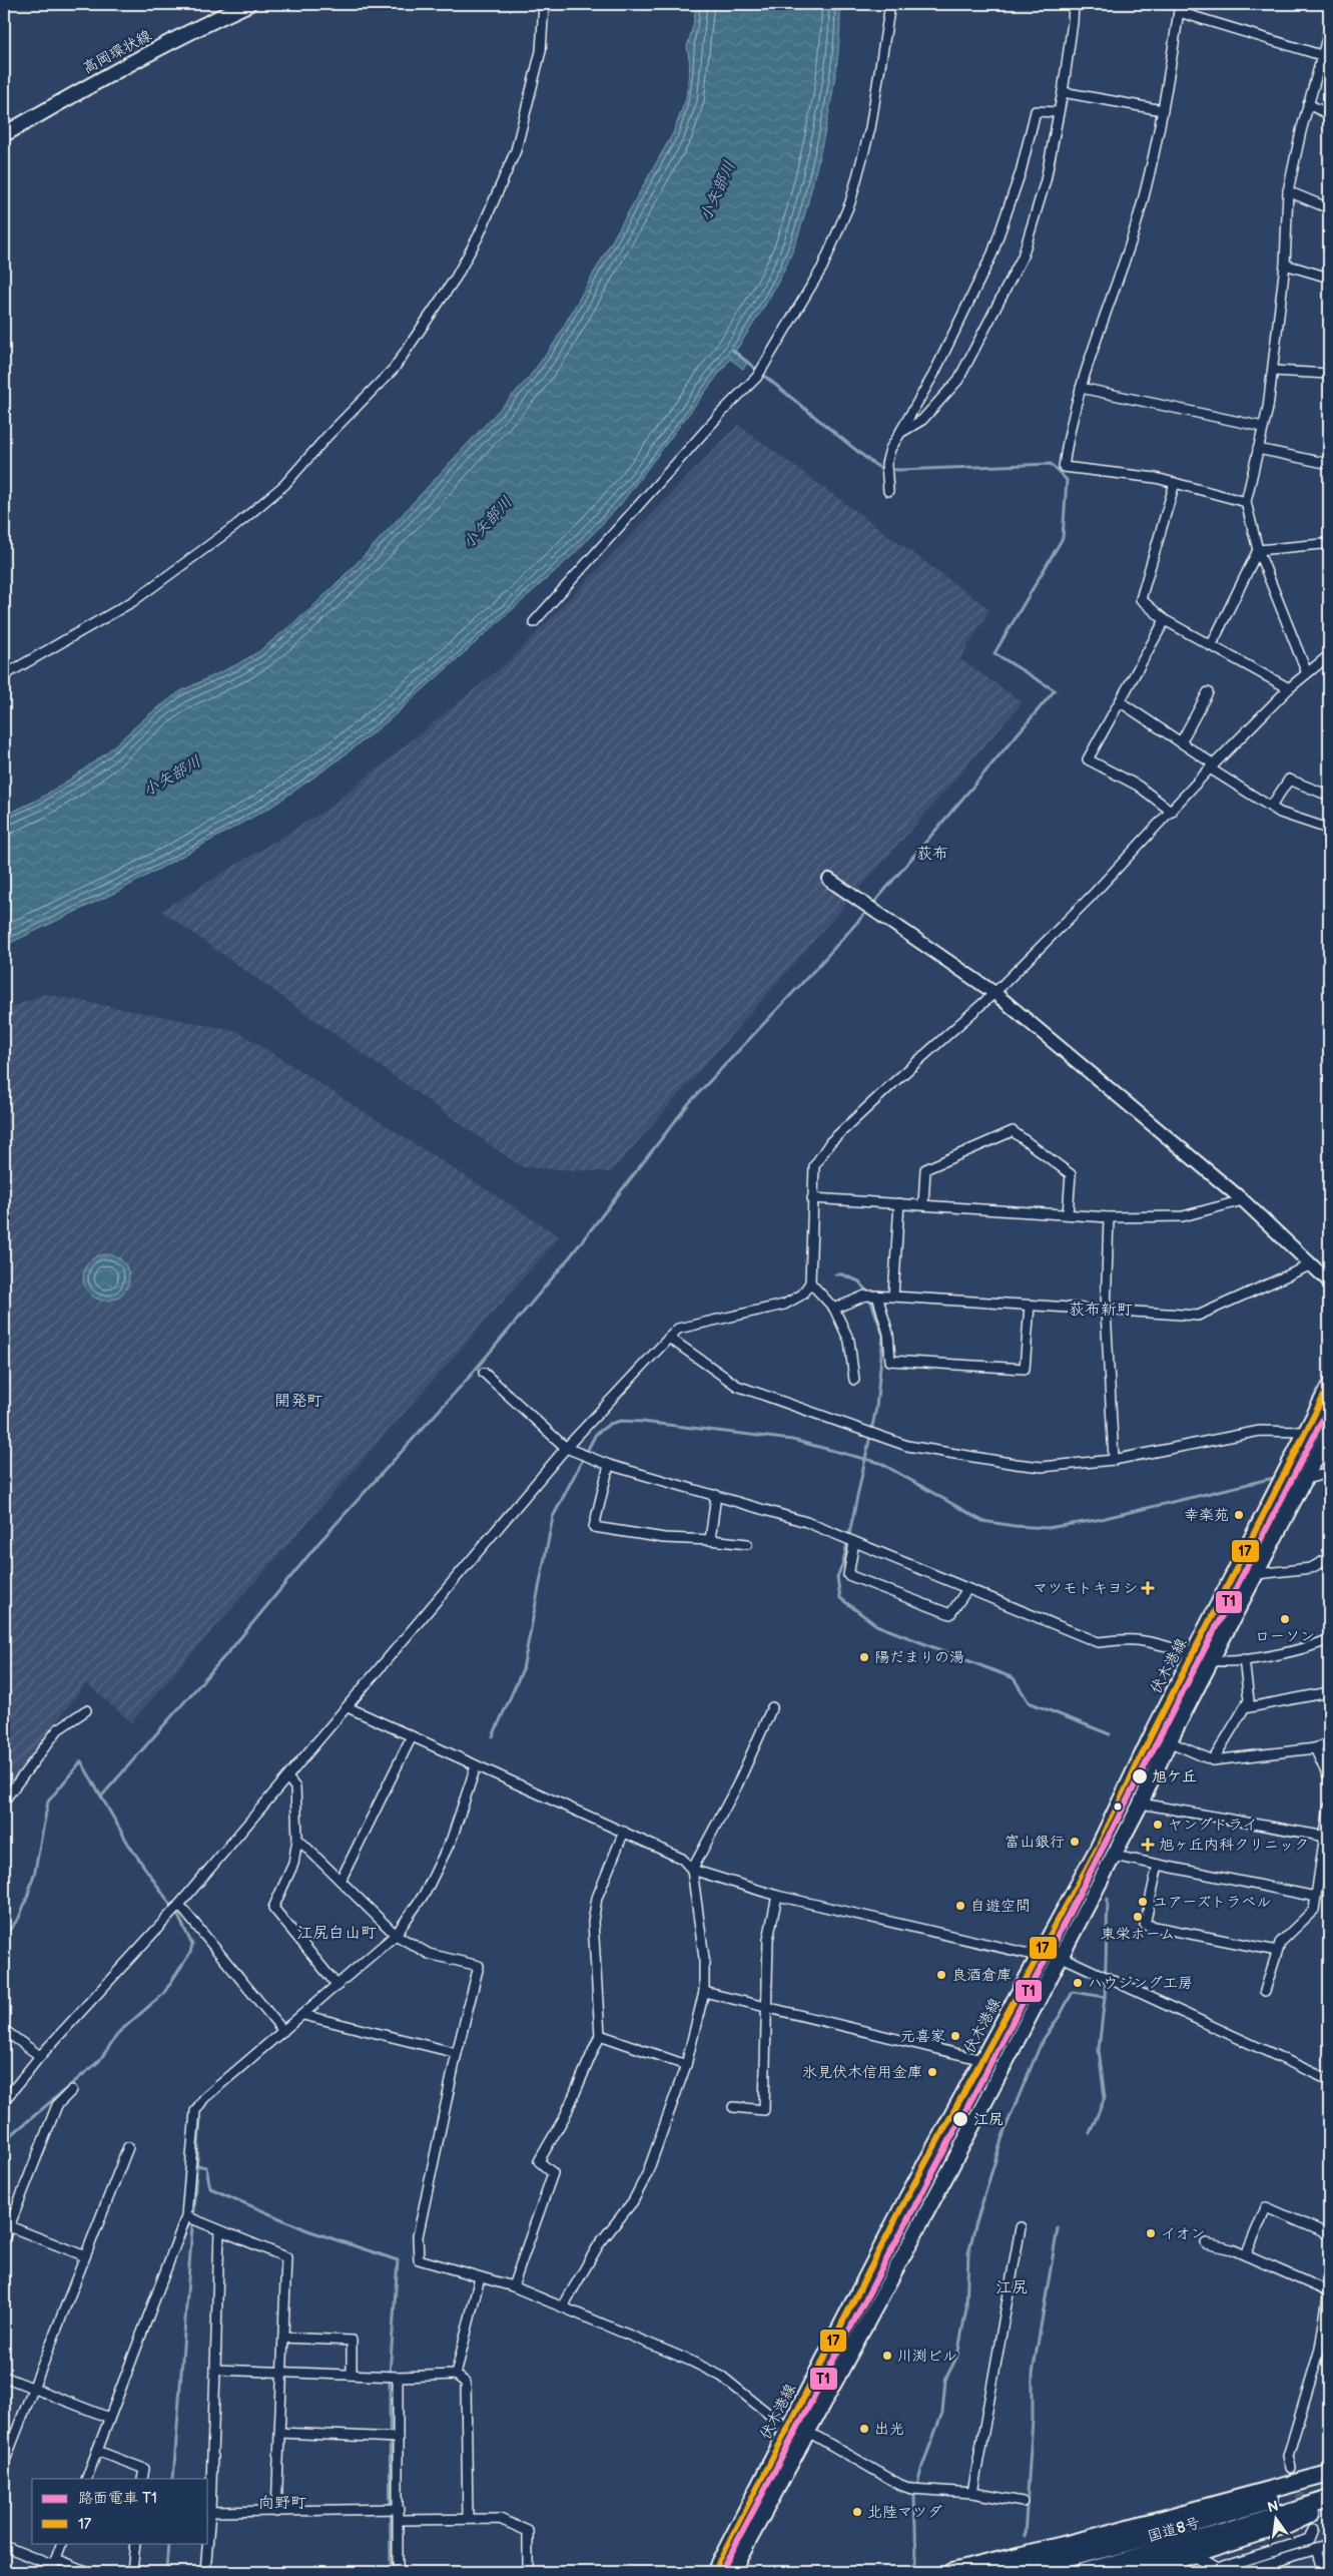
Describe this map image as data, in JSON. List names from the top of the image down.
{
  "streets": {
    "highway": ["国道8号"],
    "main road": ["高岡環状線", "伏木港線"]
  },
  "districts": [
    "荻布",
    "荻布新町",
    "開発町",
    "江尻白山町",
    "江尻",
    "向野町"
  ],
  "water": ["小矢部川"],
  "places": {
    "other": [
      "幸楽苑",
      "ローソン",
      "陽だまりの湯",
      "旭ケ丘",
      "ヤングドライ",
      "富山銀行",
      "ユアーズトラベル",
      "自遊空間",
      "東栄ホーム",
      "良酒倉庫",
      "ハウジング工房",
      "元喜家",
      "氷見伏木信用金庫",
      "江尻",
      "イオン",
      "川渕ビル",
      "出光",
      "北陸マツダ"
    ],
    "health": ["マツモトキヨシ", "旭ヶ丘内科クリニック"]
  },
  "lines": ["transit line 17", "tram line T1"],
  "legend": ["路面電車 T1", "17"],
  "north": "top"
}
